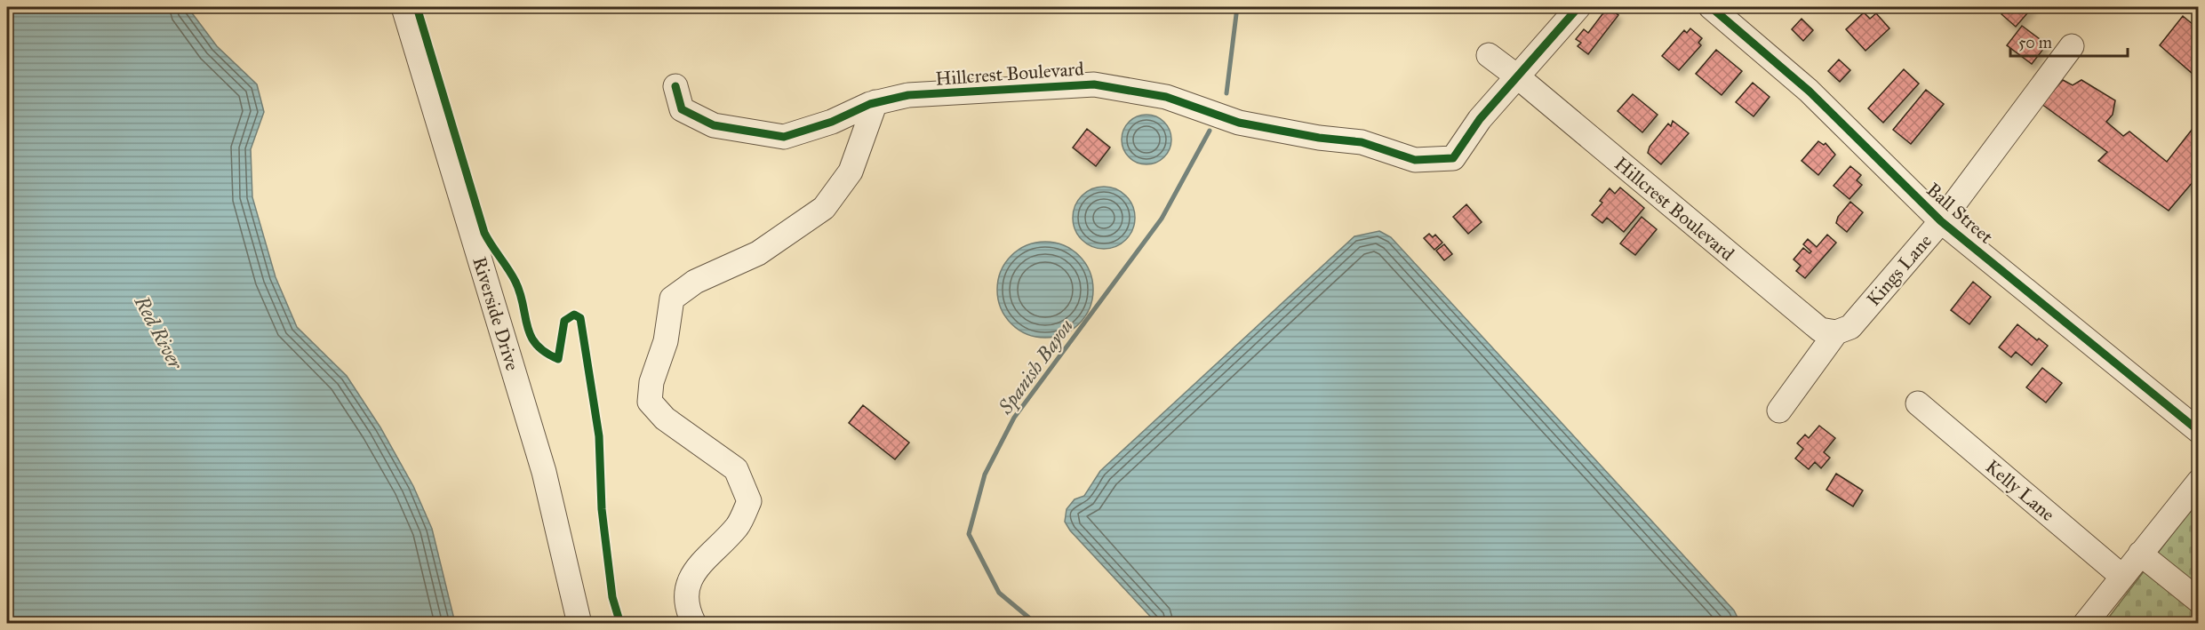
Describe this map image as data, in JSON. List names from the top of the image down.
{
  "streets": {
    "street": [
      "Hillcrest Boulevard",
      "Ball Street",
      "Kings Lane",
      "Riverside Drive",
      "Kelly Lane"
    ]
  },
  "crossings": [
    ["Hillcrest Boulevard", "Kings Lane"],
    ["Ball Street", "Kings Lane"]
  ],
  "water": ["Red River", "Spanish Bayou"],
  "scale_bar": "50 m"
}
